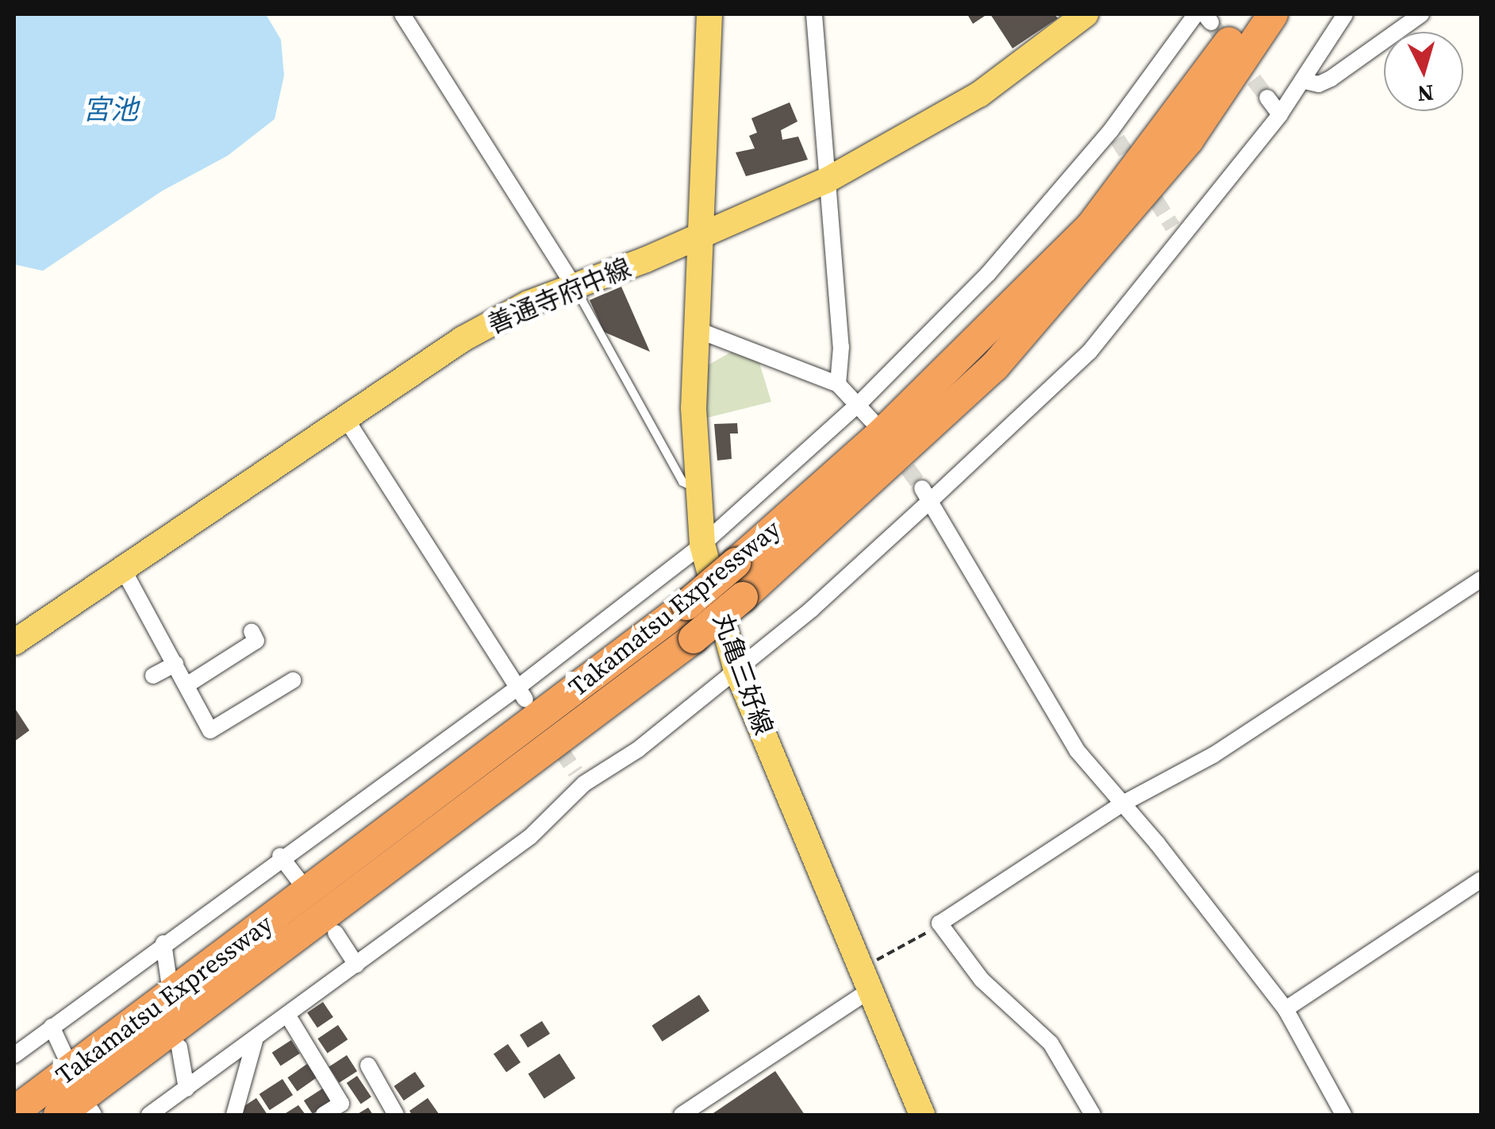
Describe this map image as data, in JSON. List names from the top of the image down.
{
  "streets": {
    "highway": ["Takamatsu Expressway"],
    "main road": ["善通寺府中線", "丸亀三好線"]
  },
  "crossings": [
    ["善通寺府中線", "丸亀三好線"]
  ],
  "water": ["宮池"],
  "north": "bottom"
}
